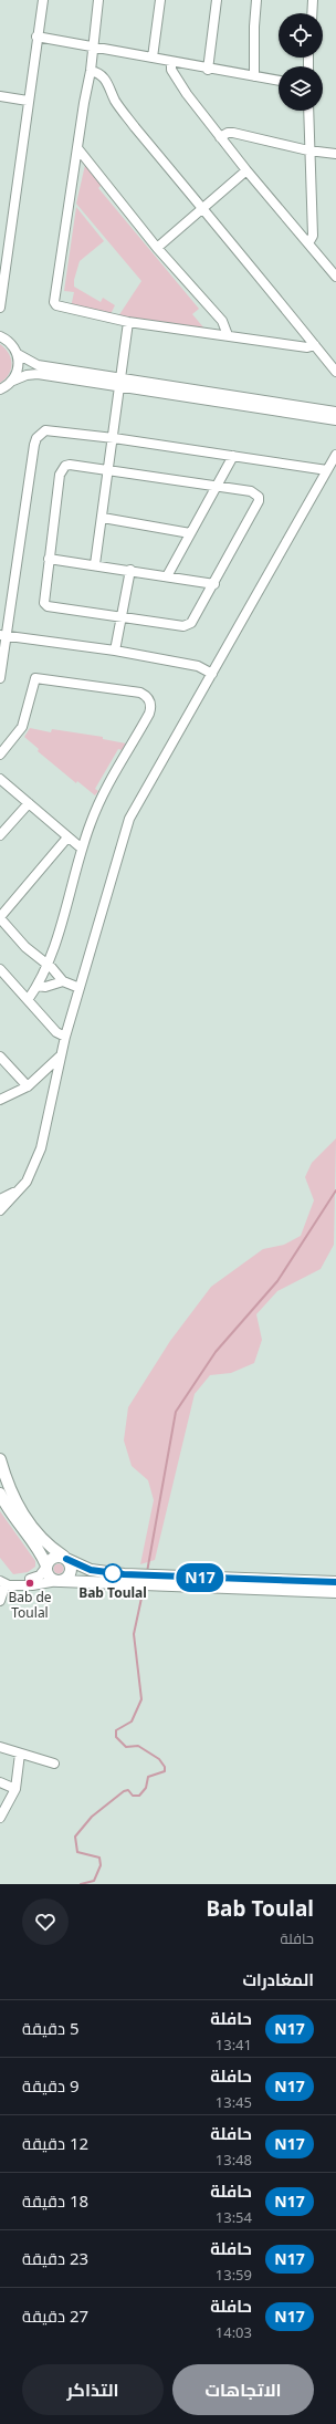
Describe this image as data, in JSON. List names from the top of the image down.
{
  "places": ["Bab Toulal", "Bab de Toulal"],
  "lines": ["bus line N17"],
  "page": {
    "on_map": "N17",
    "heading": [
      ["Bab Toulal", "حافلة"],
      "المغادرات"
    ],
    "list": [
      {
        "mark": "N17",
        "name": "حافلة",
        "note": "13:41",
        "value": "5 دقيقة"
      },
      {
        "mark": "N17",
        "name": "حافلة",
        "note": "13:45",
        "value": "9 دقيقة"
      },
      {
        "mark": "N17",
        "name": "حافلة",
        "note": "13:48",
        "value": "12 دقيقة"
      },
      {
        "mark": "N17",
        "name": "حافلة",
        "note": "13:54",
        "value": "18 دقيقة"
      },
      {
        "mark": "N17",
        "name": "حافلة",
        "note": "13:59",
        "value": "23 دقيقة"
      },
      {
        "mark": "N17",
        "name": "حافلة",
        "note": "14:03",
        "value": "27 دقيقة"
      }
    ],
    "buttons": ["الاتجاهات", "التذاكر"]
  }
}
